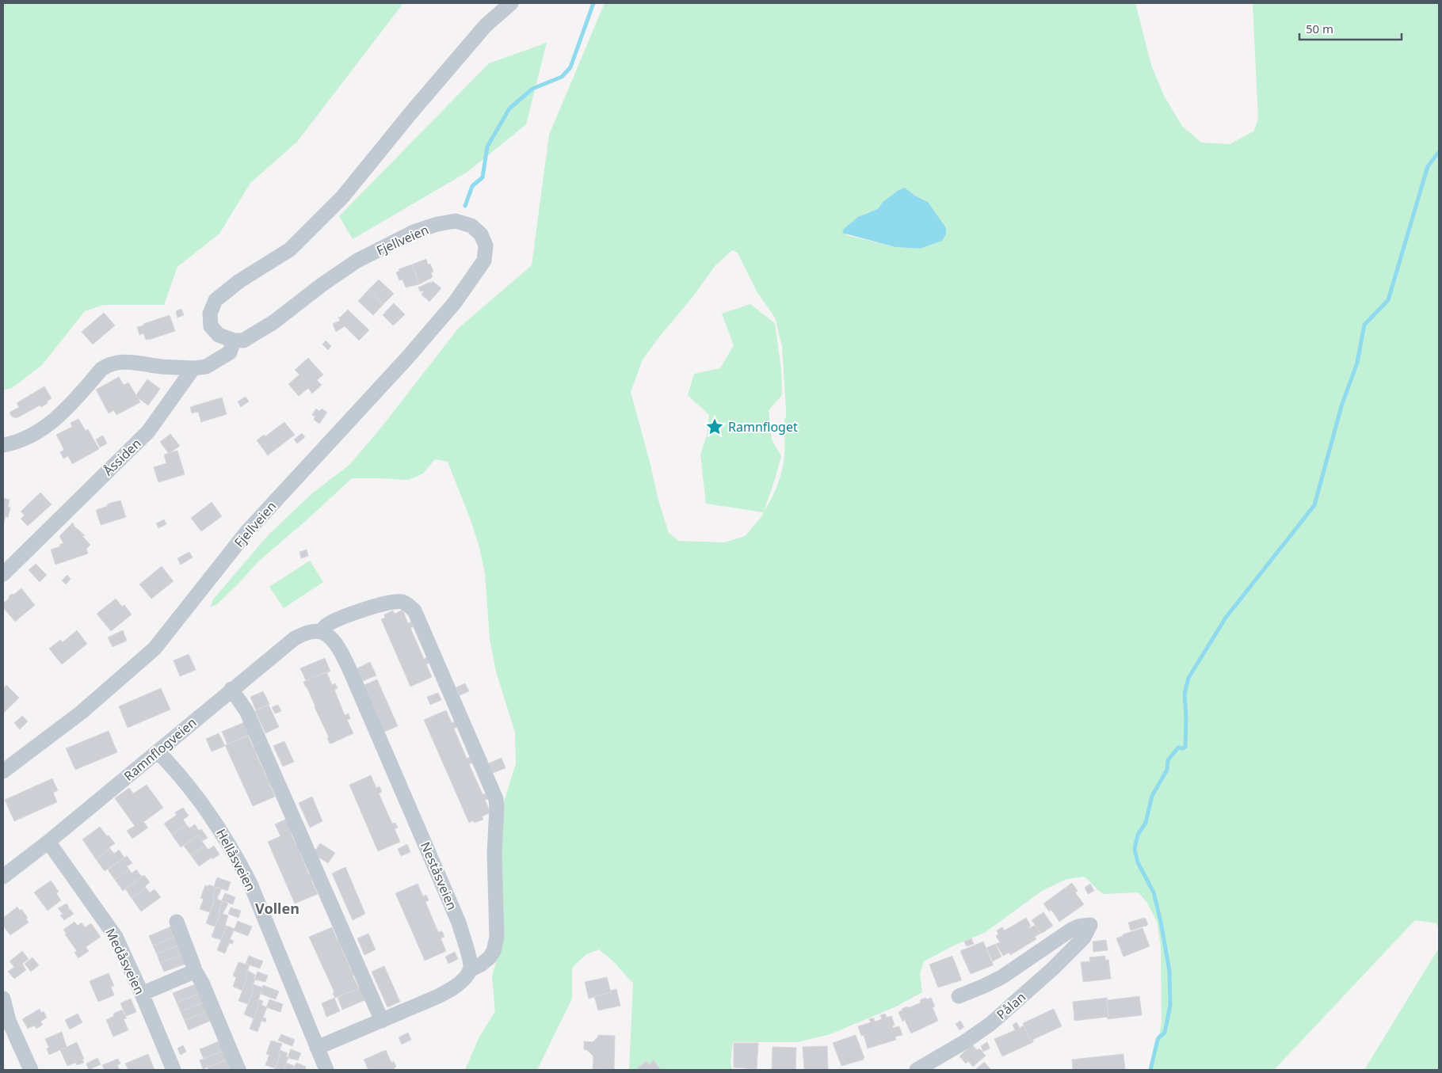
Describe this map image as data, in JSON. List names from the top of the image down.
{
  "streets": {
    "street": [
      "Fjellveien",
      "Åssiden",
      "Ramnflogveien",
      "Hellåsveien",
      "Neståsveien",
      "Medåsveien",
      "Pålan"
    ]
  },
  "crossings": [
    ["Ramnflogveien", "Hellåsveien"],
    ["Ramnflogveien", "Neståsveien"],
    ["Ramnflogveien", "Medåsveien"]
  ],
  "districts": ["Vollen"],
  "places": {
    "place": ["Ramnfloget"]
  },
  "scale_bar": "50 m"
}
